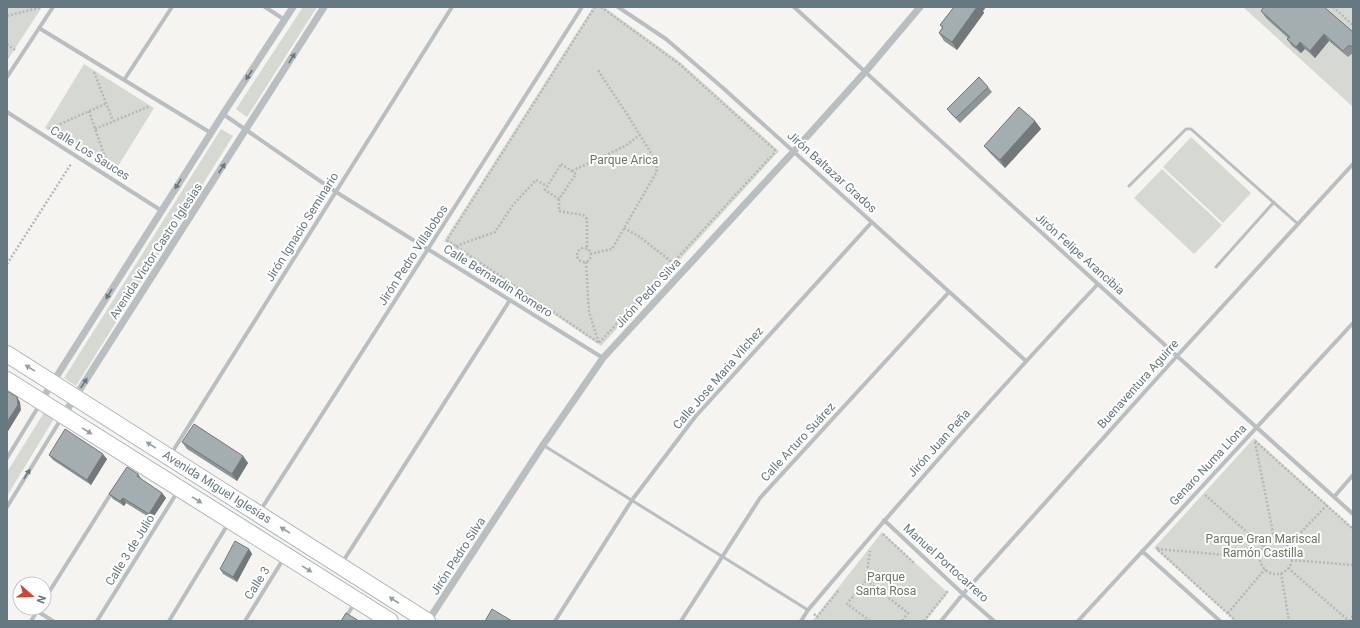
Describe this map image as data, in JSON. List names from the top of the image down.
{
  "streets": {
    "main road": ["Avenida Miguel Iglesias"],
    "street": [
      "Calle Los Sauces",
      "Jirón Baltazar Grados",
      "Jirón Ignacio Seminario",
      "Avenida Victor Castro Iglesias",
      "Jirón Felipe Arancibia",
      "Jirón Pedro Villalobos",
      "Calle Bernardin Romero",
      "Jirón Pedro Silva",
      "Calle Jose Maria Vilchez",
      "Buenaventura Aguirre",
      "Calle Arturo Suárez",
      "Jirón Juan Peña",
      "Genaro Numa Llona",
      "Calle 3 de Julio",
      "Manuel Portocarrero",
      "Calle 3"
    ]
  },
  "crossings": [
    ["Calle Los Sauces", "Avenida Victor Castro Iglesias"],
    ["Jirón Baltazar Grados", "Jirón Pedro Silva"],
    ["Jirón Baltazar Grados", "Calle Jose Maria Vilchez"],
    ["Jirón Baltazar Grados", "Calle Arturo Suárez"],
    ["Jirón Baltazar Grados", "Jirón Juan Peña"],
    ["Jirón Ignacio Seminario", "Calle Bernardin Romero"],
    ["Jirón Ignacio Seminario", "Avenida Miguel Iglesias"],
    ["Avenida Victor Castro Iglesias", "Calle Bernardin Romero"],
    ["Avenida Victor Castro Iglesias", "Avenida Miguel Iglesias"],
    ["Jirón Felipe Arancibia", "Jirón Pedro Silva"],
    ["Jirón Felipe Arancibia", "Buenaventura Aguirre"],
    ["Jirón Felipe Arancibia", "Jirón Juan Peña"],
    ["Jirón Felipe Arancibia", "Genaro Numa Llona"],
    ["Jirón Pedro Villalobos", "Calle Bernardin Romero"],
    ["Jirón Pedro Villalobos", "Avenida Miguel Iglesias"],
    ["Calle Bernardin Romero", "Jirón Pedro Silva"],
    ["Jirón Pedro Silva", "Avenida Miguel Iglesias"],
    ["Buenaventura Aguirre", "Manuel Portocarrero"],
    ["Jirón Juan Peña", "Manuel Portocarrero"],
    ["Avenida Miguel Iglesias", "Calle 3 de Julio"],
    ["Avenida Miguel Iglesias", "Calle 3"]
  ],
  "parks": ["Parque Arica", "Parque Gran Mariscal Ramón Castilla", "Parque Santa Rosa"],
  "north": "right"
}
